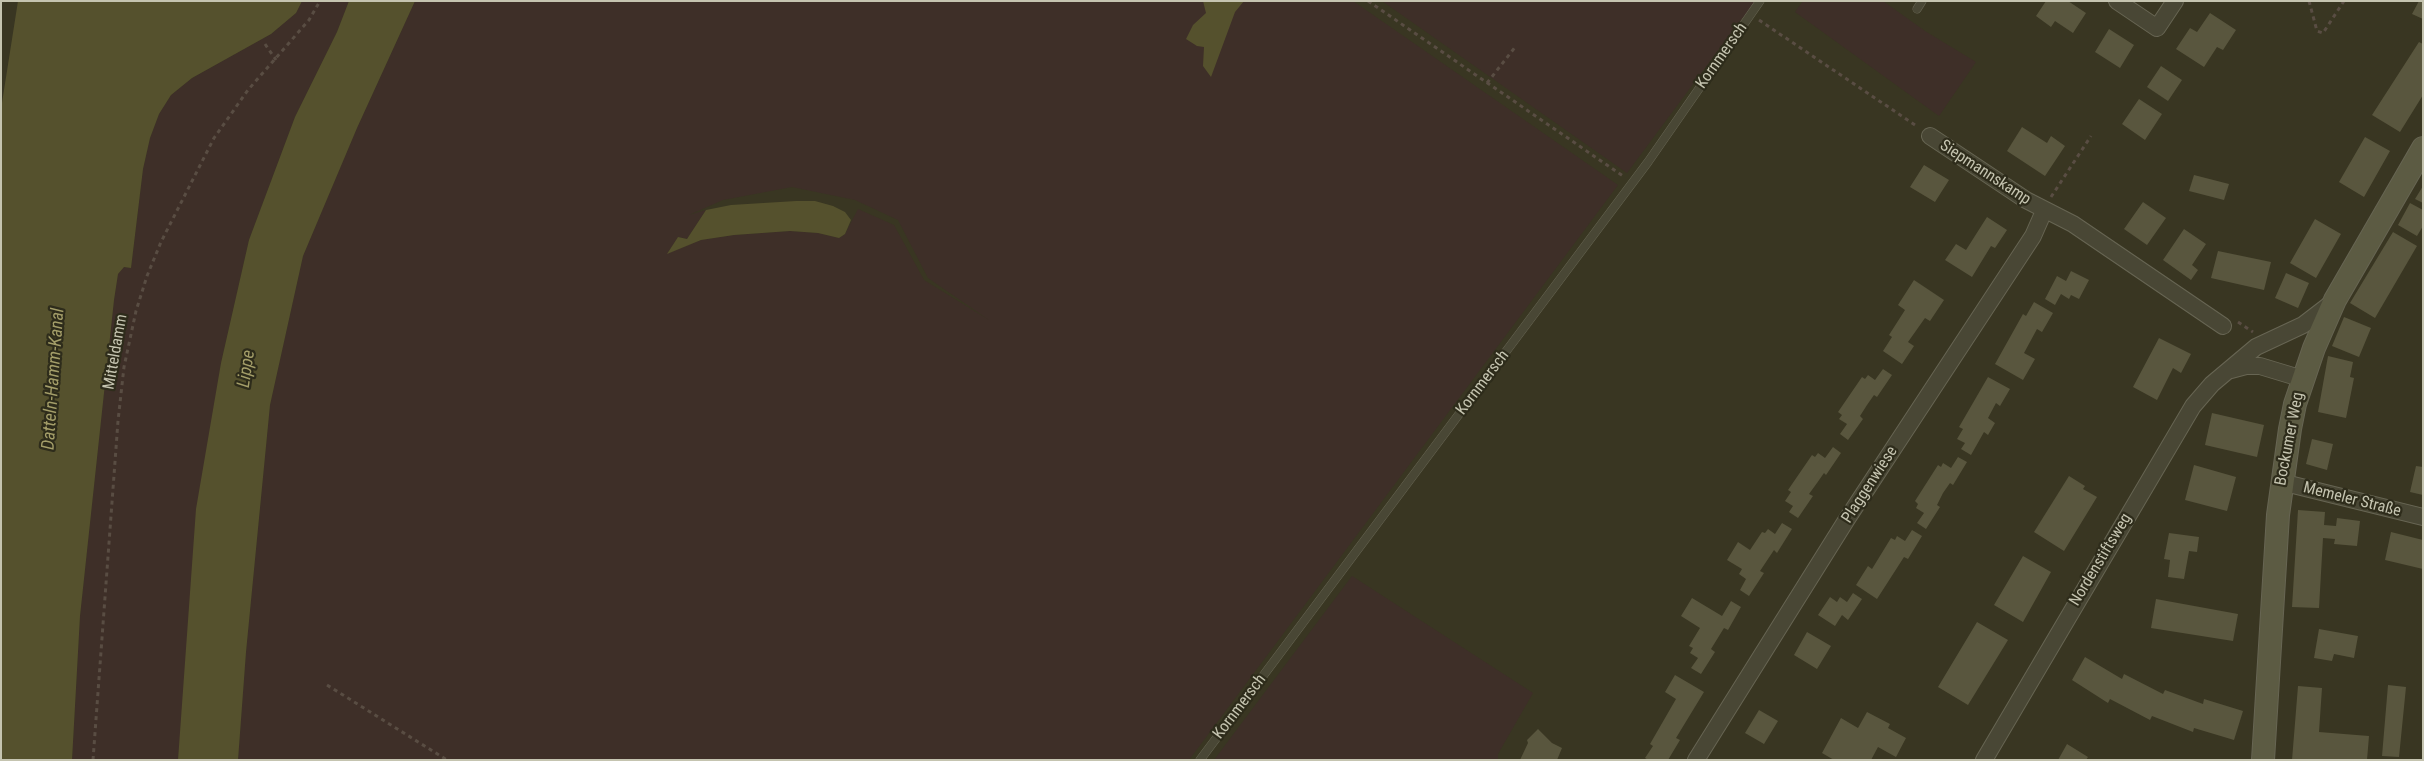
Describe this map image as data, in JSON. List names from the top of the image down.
{
  "streets": {
    "main road": ["Bockumer Weg"],
    "street": [
      "Siepmannskamp",
      "Plaggenwiese",
      "Memeler Straße",
      "Nordenstiftsweg"
    ],
    "lane": ["Kornmersch"],
    "path": ["Mitteldamm"]
  },
  "crossings": [
    ["Kornmersch", "Siepmannskamp"],
    ["Siepmannskamp", "Plaggenwiese"],
    ["Bockumer Weg", "Memeler Straße"],
    ["Bockumer Weg", "Nordenstiftsweg"]
  ],
  "water": ["Lippe", "Datteln-Hamm-Kanal"]
}
